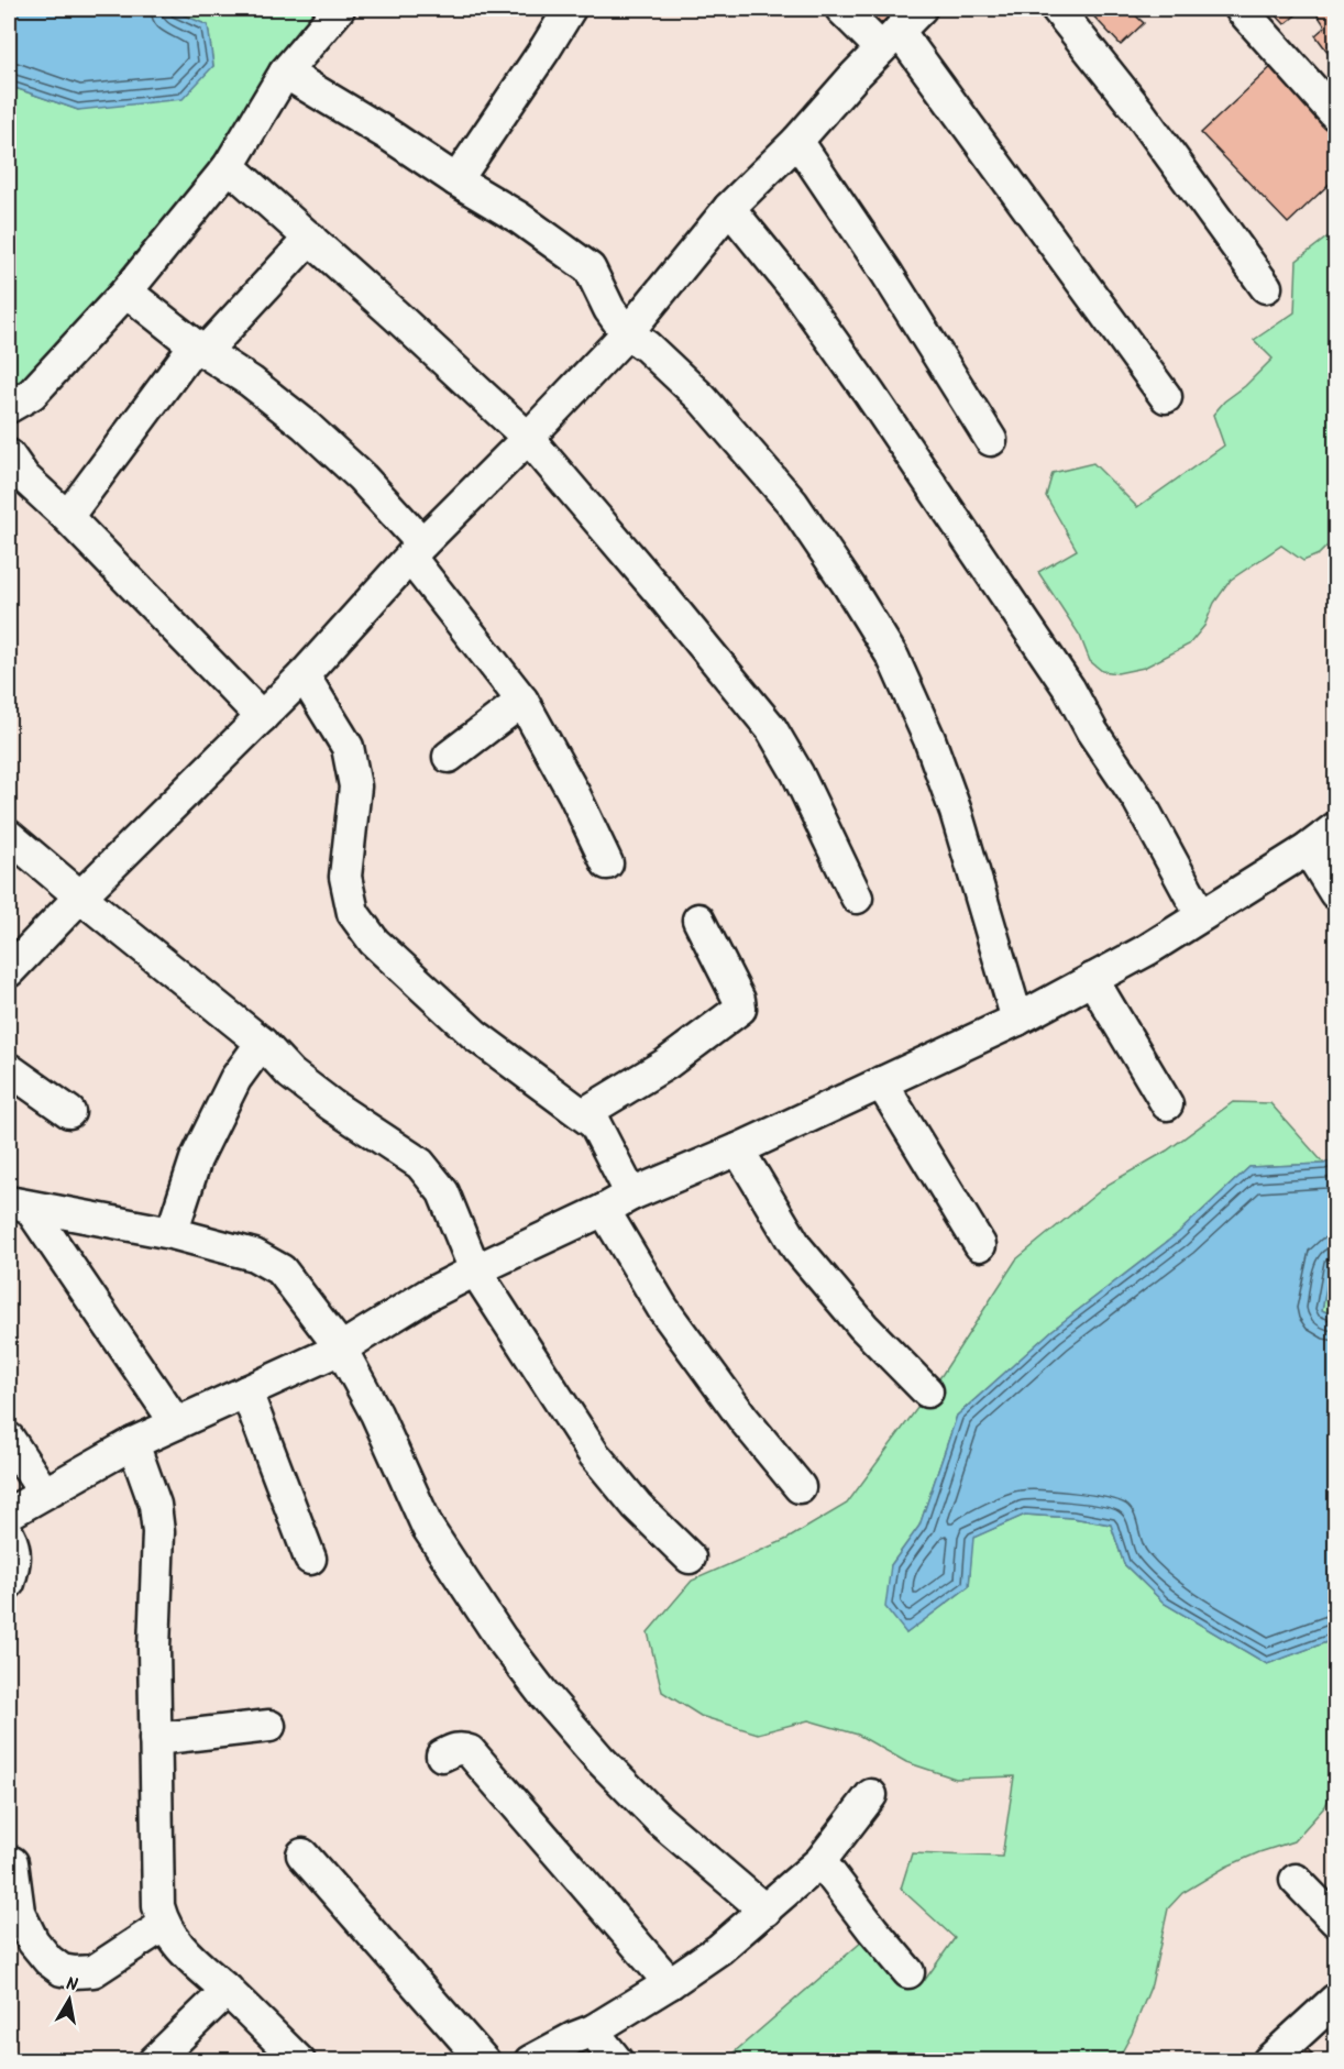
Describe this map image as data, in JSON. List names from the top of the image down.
{
  "north": "top"
}
